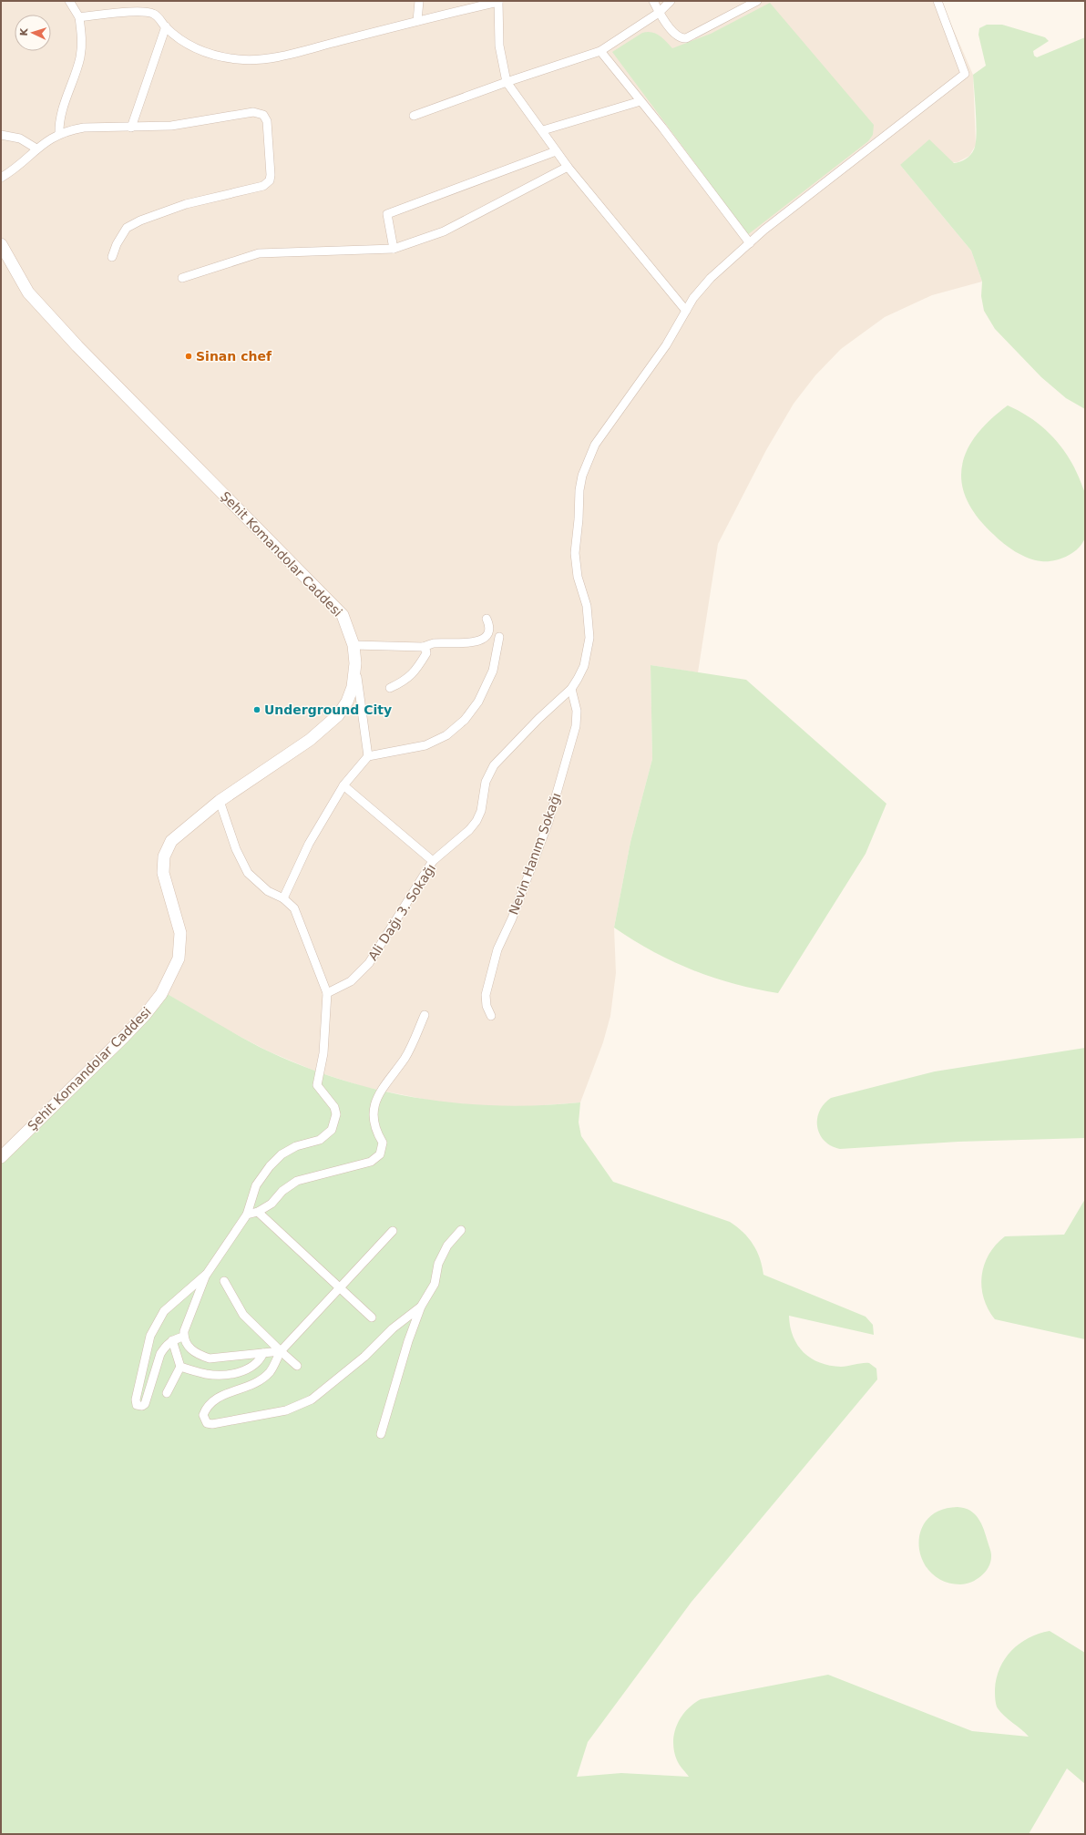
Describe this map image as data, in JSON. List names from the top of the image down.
{
  "streets": {
    "main road": ["Şehit Komandolar Caddesi"],
    "street": ["Nevin Hanım Sokağı", "Ali Dağı 3. Sokağı"]
  },
  "crossings": [
    ["Nevin Hanım Sokağı", "Ali Dağı 3. Sokağı"]
  ],
  "places": ["Sinan chef", "Underground City"],
  "north": "left"
}
